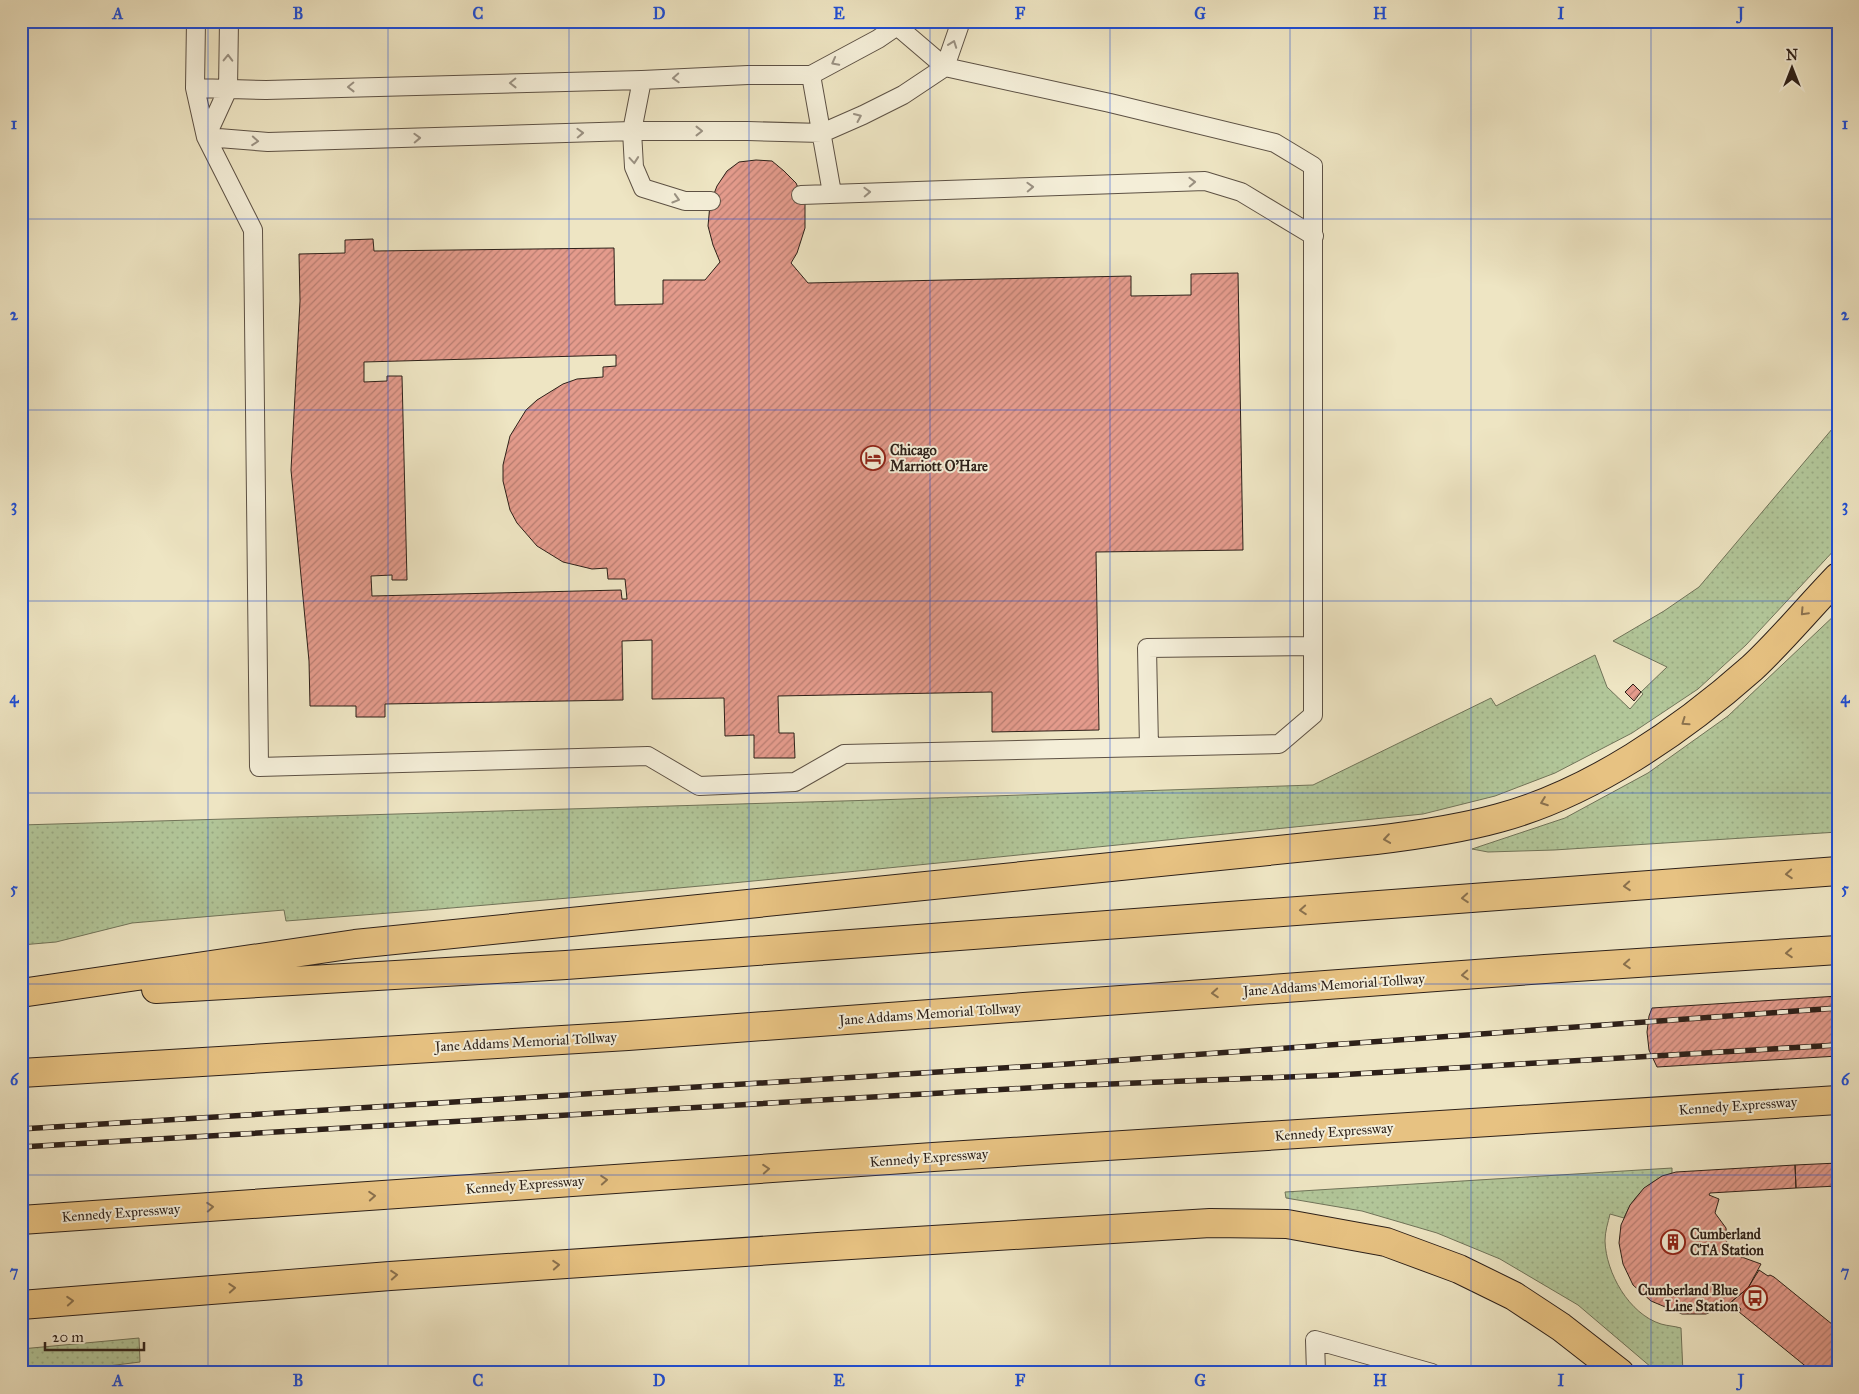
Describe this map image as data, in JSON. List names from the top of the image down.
{
  "streets": {
    "highway": ["Jane Addams Memorial Tollway", "Kennedy Expressway"]
  },
  "places": {
    "hotel": ["Chicago Marriott O'Hare"],
    "building": ["Cumberland CTA Station"],
    "bus stop": ["Cumberland Blue Line Station"]
  },
  "scale_bar": "20 m",
  "north": "top",
  "grid": {
    "columns": [
      "A",
      "B",
      "C",
      "D",
      "E",
      "F",
      "G",
      "H",
      "I",
      "J"
    ],
    "rows": [
      "1",
      "2",
      "3",
      "4",
      "5",
      "6",
      "7"
    ]
  }
}
